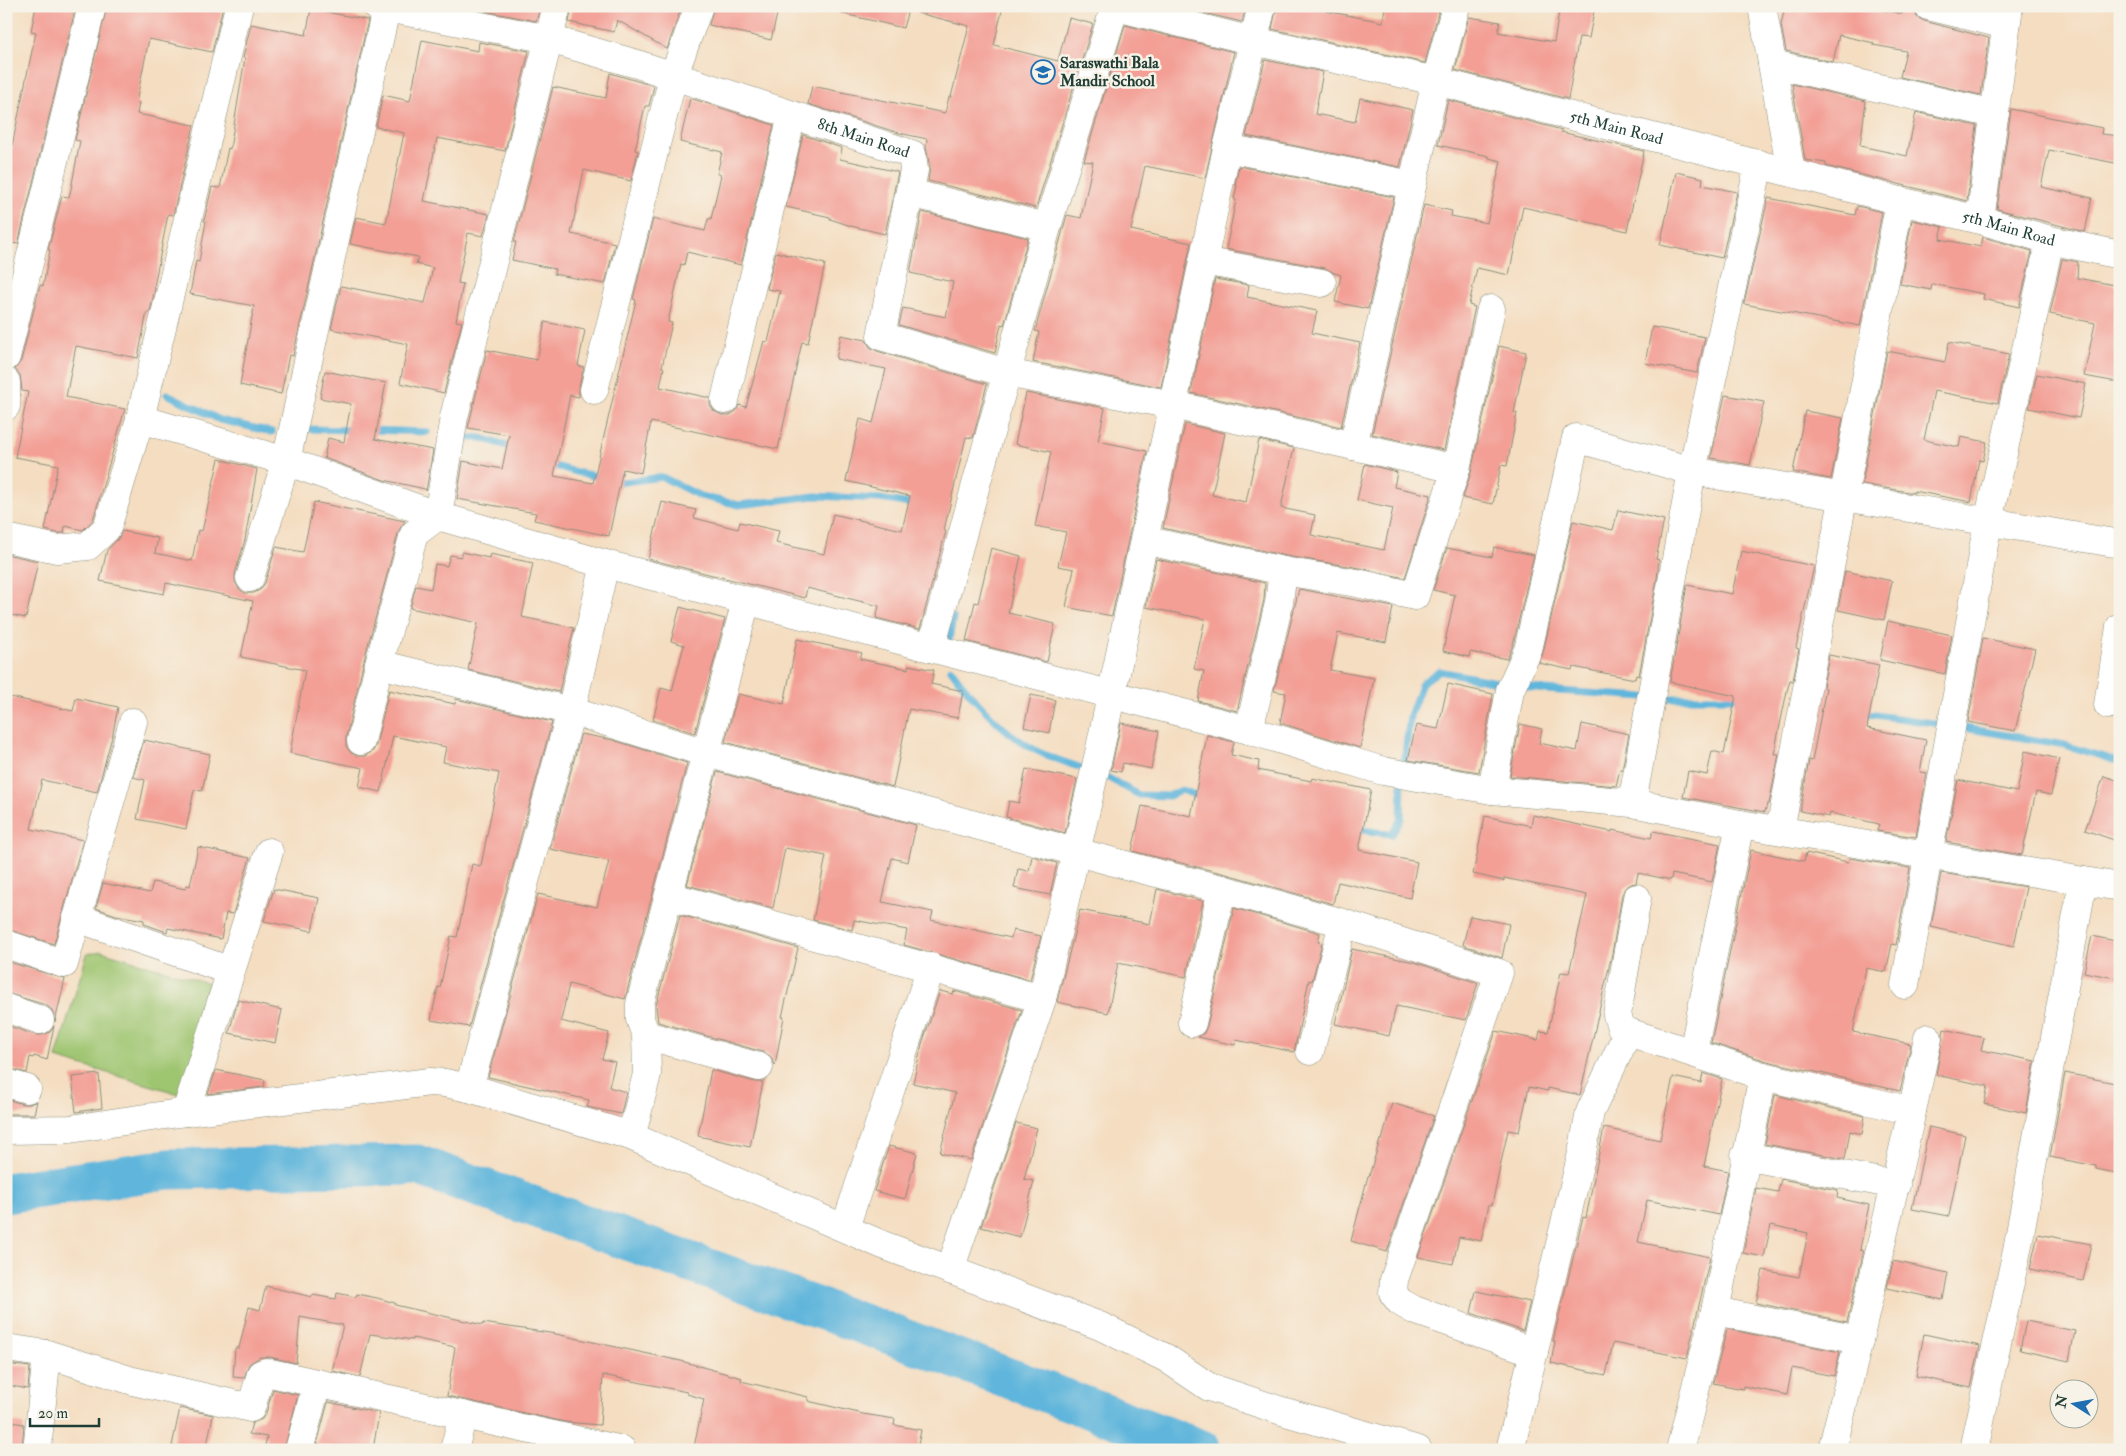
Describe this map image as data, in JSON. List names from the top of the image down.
{
  "streets": {
    "street": ["5th Main Road", "8th Main Road"]
  },
  "places": {
    "school or university": ["Saraswathi Bala Mandir School"]
  },
  "scale_bar": "20 m",
  "north": "left"
}
